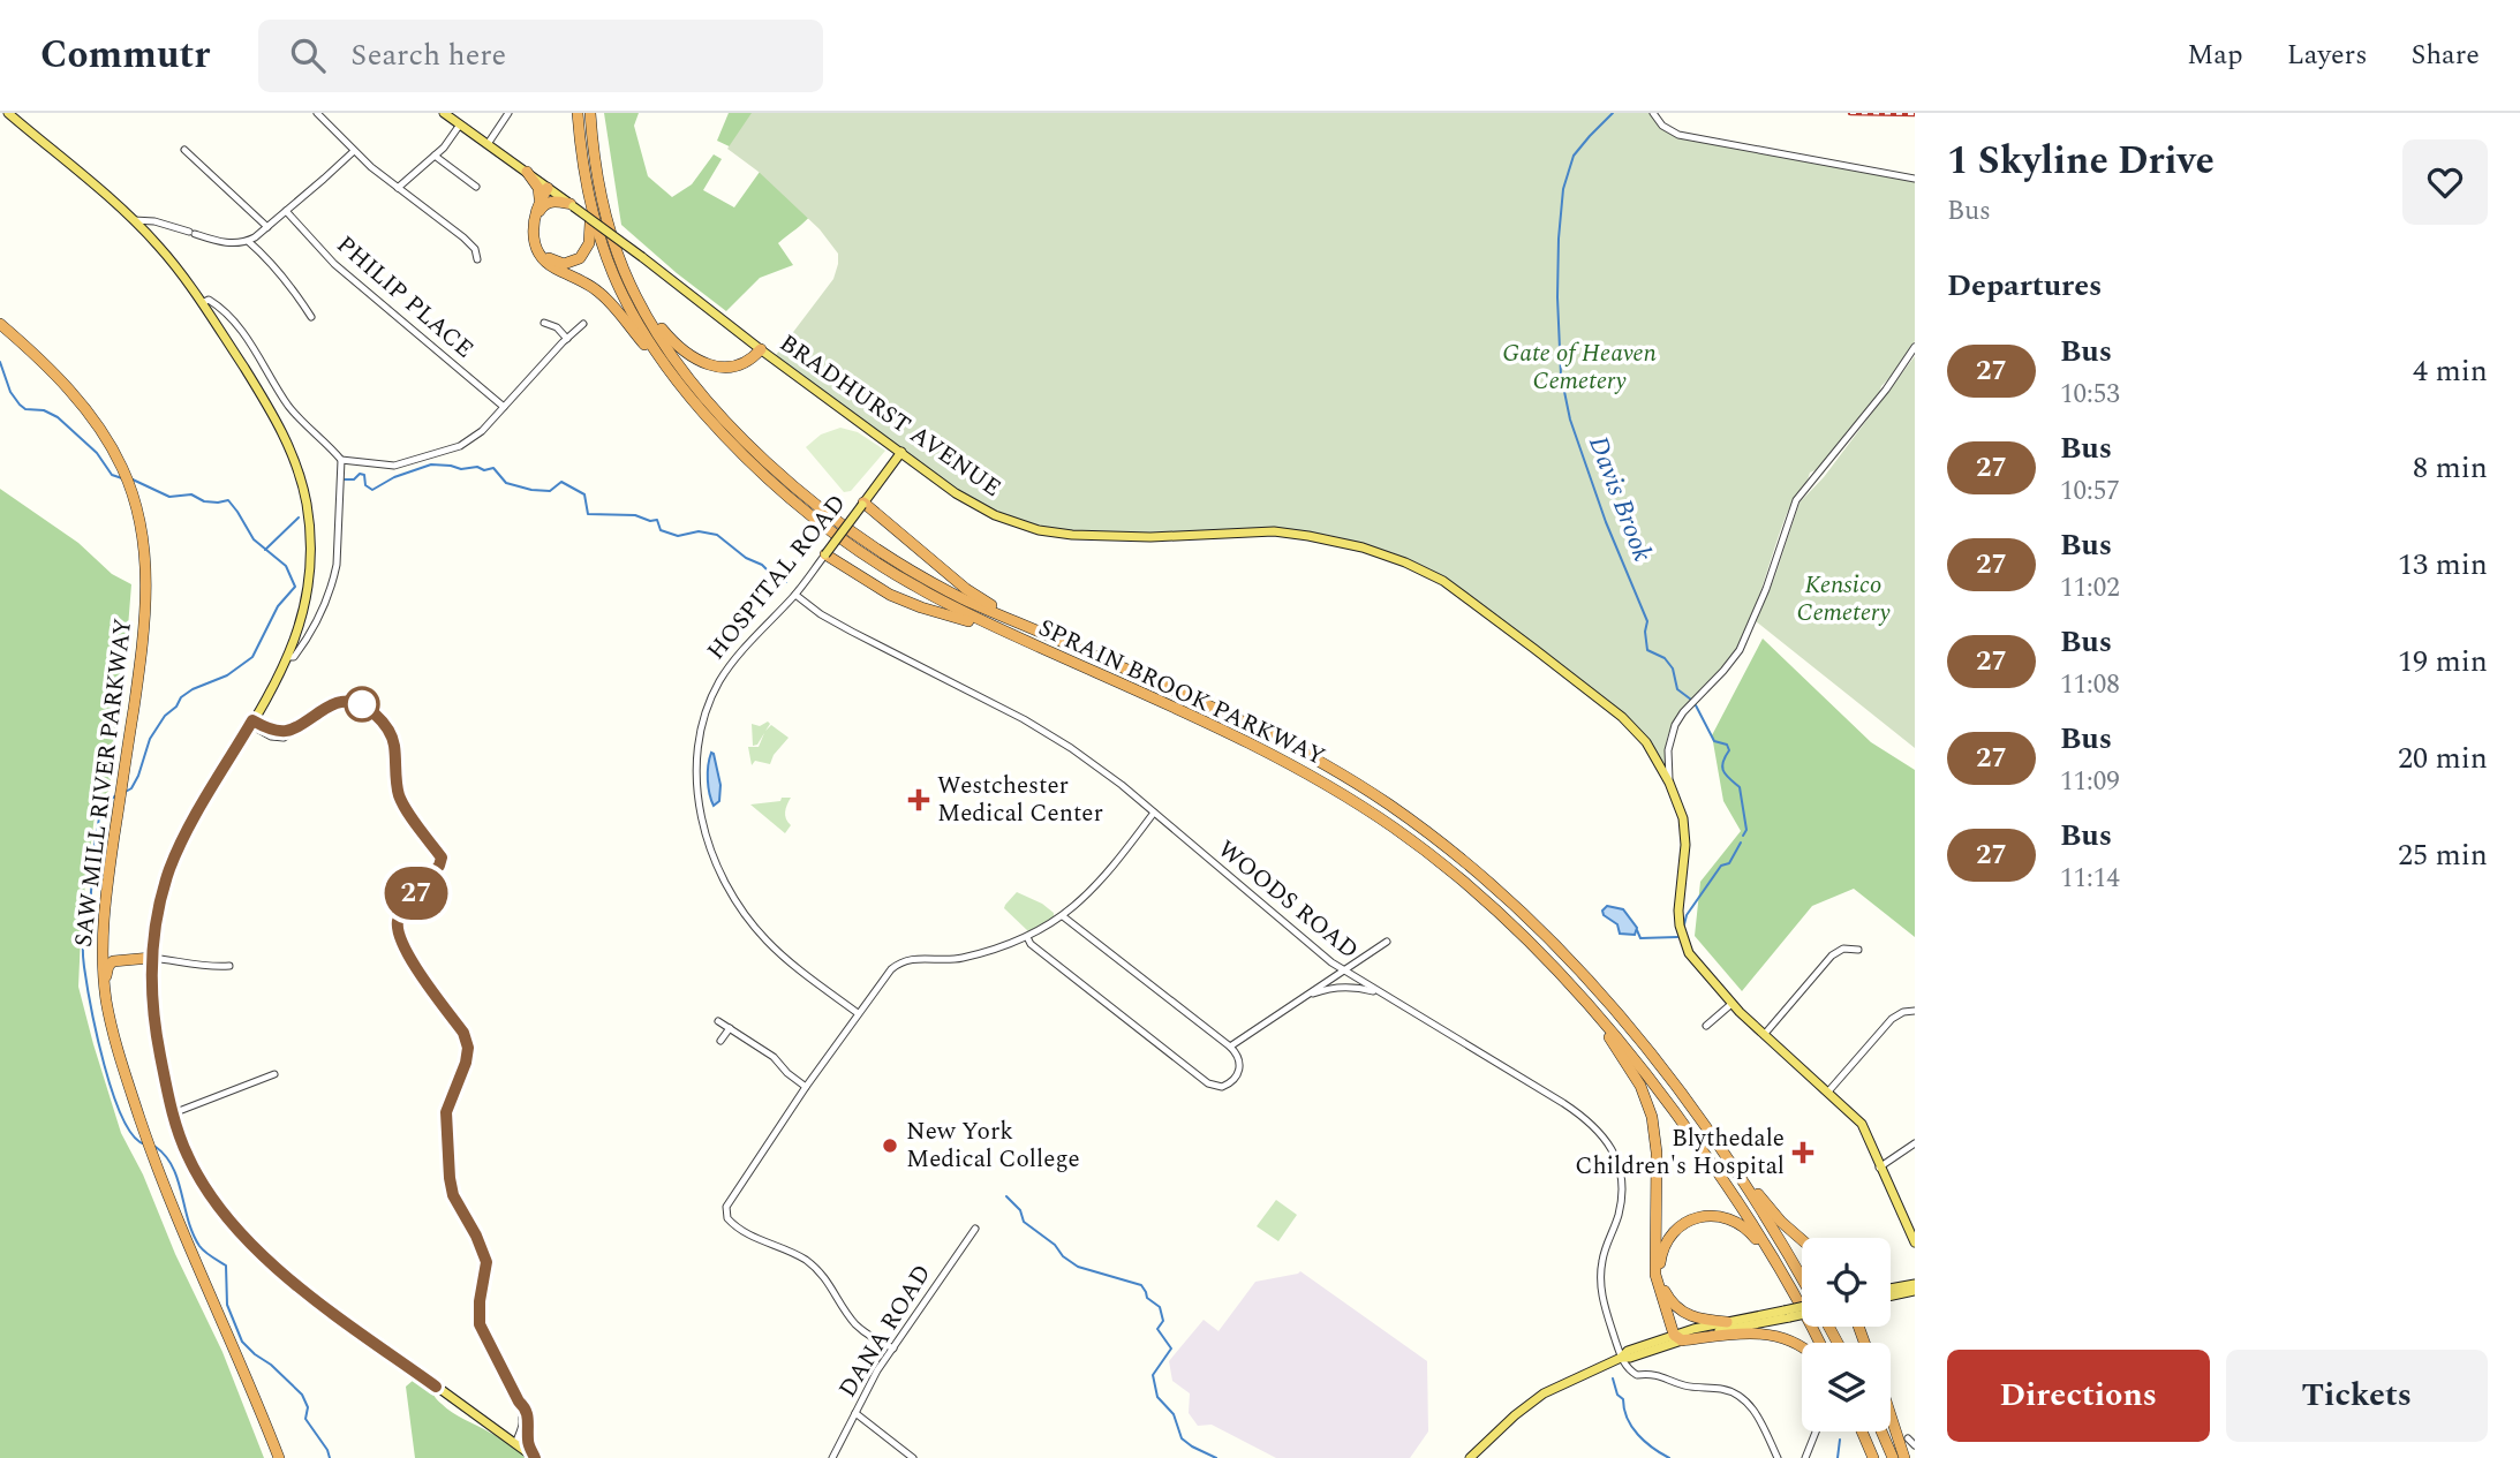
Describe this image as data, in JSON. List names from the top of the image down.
{
  "streets": {
    "highway": ["SPRAIN BROOK PARKWAY", "SAW MILL RIVER PARKWAY"],
    "main road": ["BRADHURST AVENUE", "HOSPITAL ROAD"],
    "street": ["PHILIP PLACE", "WOODS ROAD", "DANA ROAD"]
  },
  "crossings": [
    ["BRADHURST AVENUE", "HOSPITAL ROAD"],
    ["HOSPITAL ROAD", "WOODS ROAD"]
  ],
  "water": ["Davis Brook"],
  "parks": ["Gate of Heaven Cemetery", "Kensico Cemetery"],
  "places": {
    "health": ["Westchester Medical Center", "Blythedale Children's Hospital"],
    "other": ["New York Medical College"]
  },
  "lines": ["bus line 27"],
  "page": {
    "header": "Commutr",
    "search": "Search here",
    "nav": ["Map", "Layers", "Share"],
    "on_map": "27",
    "heading": [
      ["1 Skyline Drive", "Bus"],
      "Departures"
    ],
    "list": [
      {
        "mark": "27",
        "name": "Bus",
        "note": "10:53",
        "value": "4 min"
      },
      {
        "mark": "27",
        "name": "Bus",
        "note": "10:57",
        "value": "8 min"
      },
      {
        "mark": "27",
        "name": "Bus",
        "note": "11:02",
        "value": "13 min"
      },
      {
        "mark": "27",
        "name": "Bus",
        "note": "11:08",
        "value": "19 min"
      },
      {
        "mark": "27",
        "name": "Bus",
        "note": "11:09",
        "value": "20 min"
      },
      {
        "mark": "27",
        "name": "Bus",
        "note": "11:14",
        "value": "25 min"
      }
    ],
    "buttons": ["Directions", "Tickets"]
  }
}
